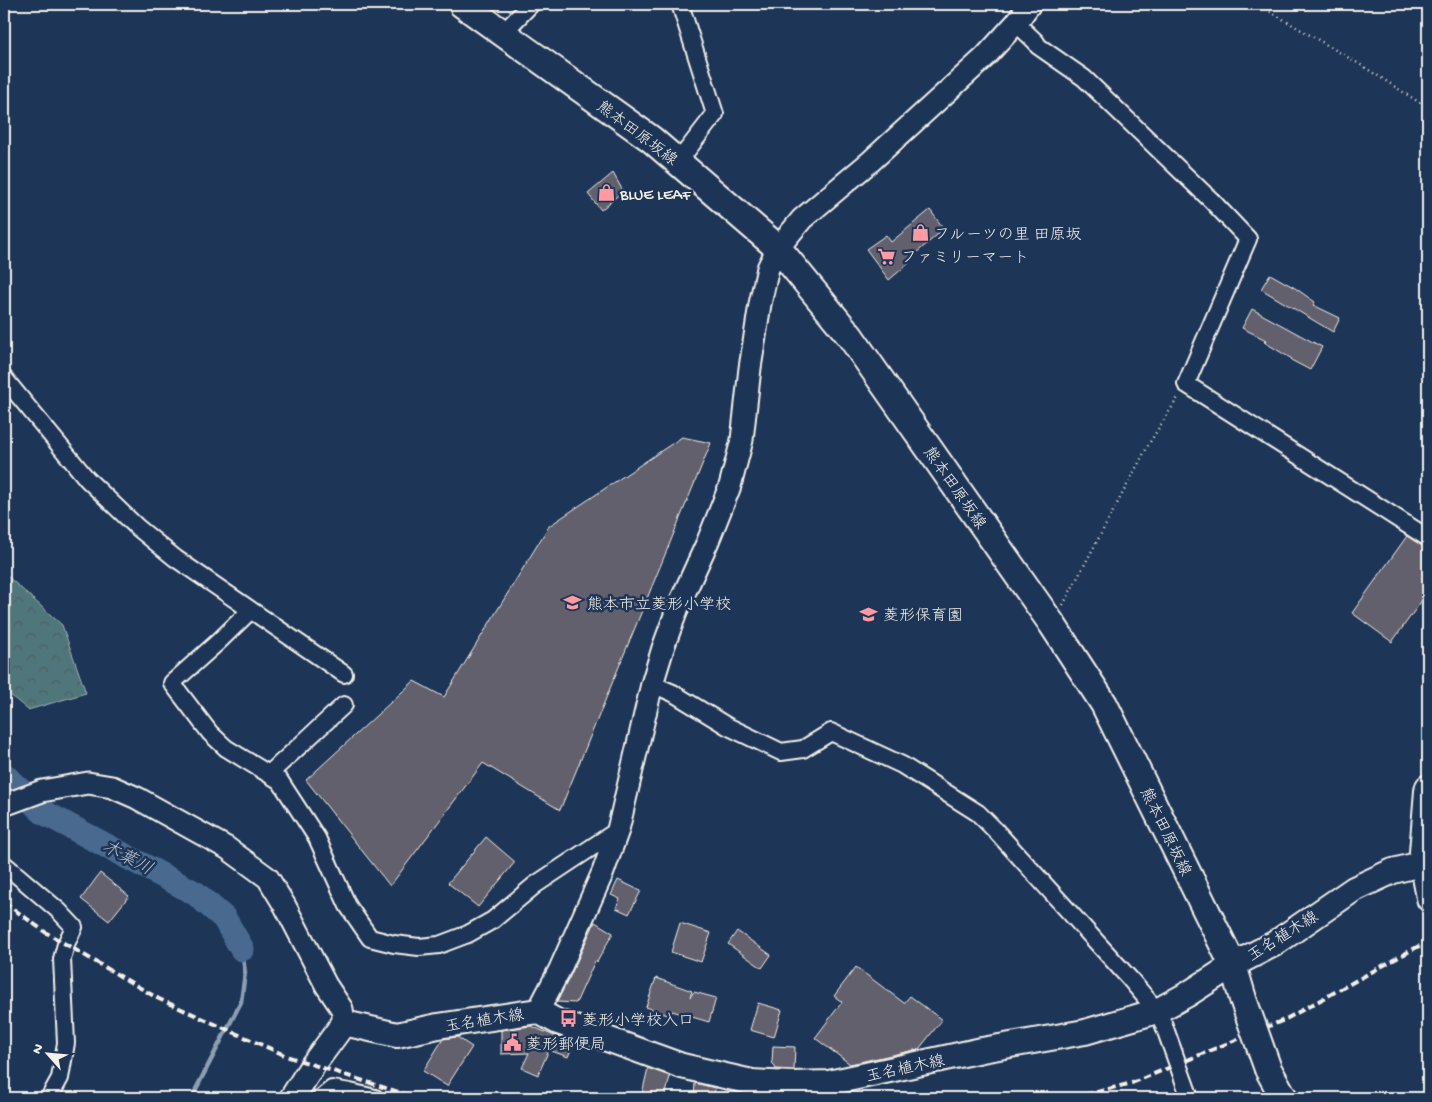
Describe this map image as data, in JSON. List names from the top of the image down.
{
  "streets": {
    "main road": ["熊本田原坂線", "玉名植木線"]
  },
  "crossings": [
    ["熊本田原坂線", "玉名植木線"]
  ],
  "water": ["木葉川"],
  "places": {
    "shop": ["BLUE LEAF", "フルーツの里 田原坂"],
    "supermarket": ["ファミリーマート"],
    "school or university": ["熊本市立菱形小学校", "菱形保育園"],
    "bus stop": ["菱形小学校入口"],
    "public building": ["菱形郵便局"]
  },
  "north": "top left"
}
